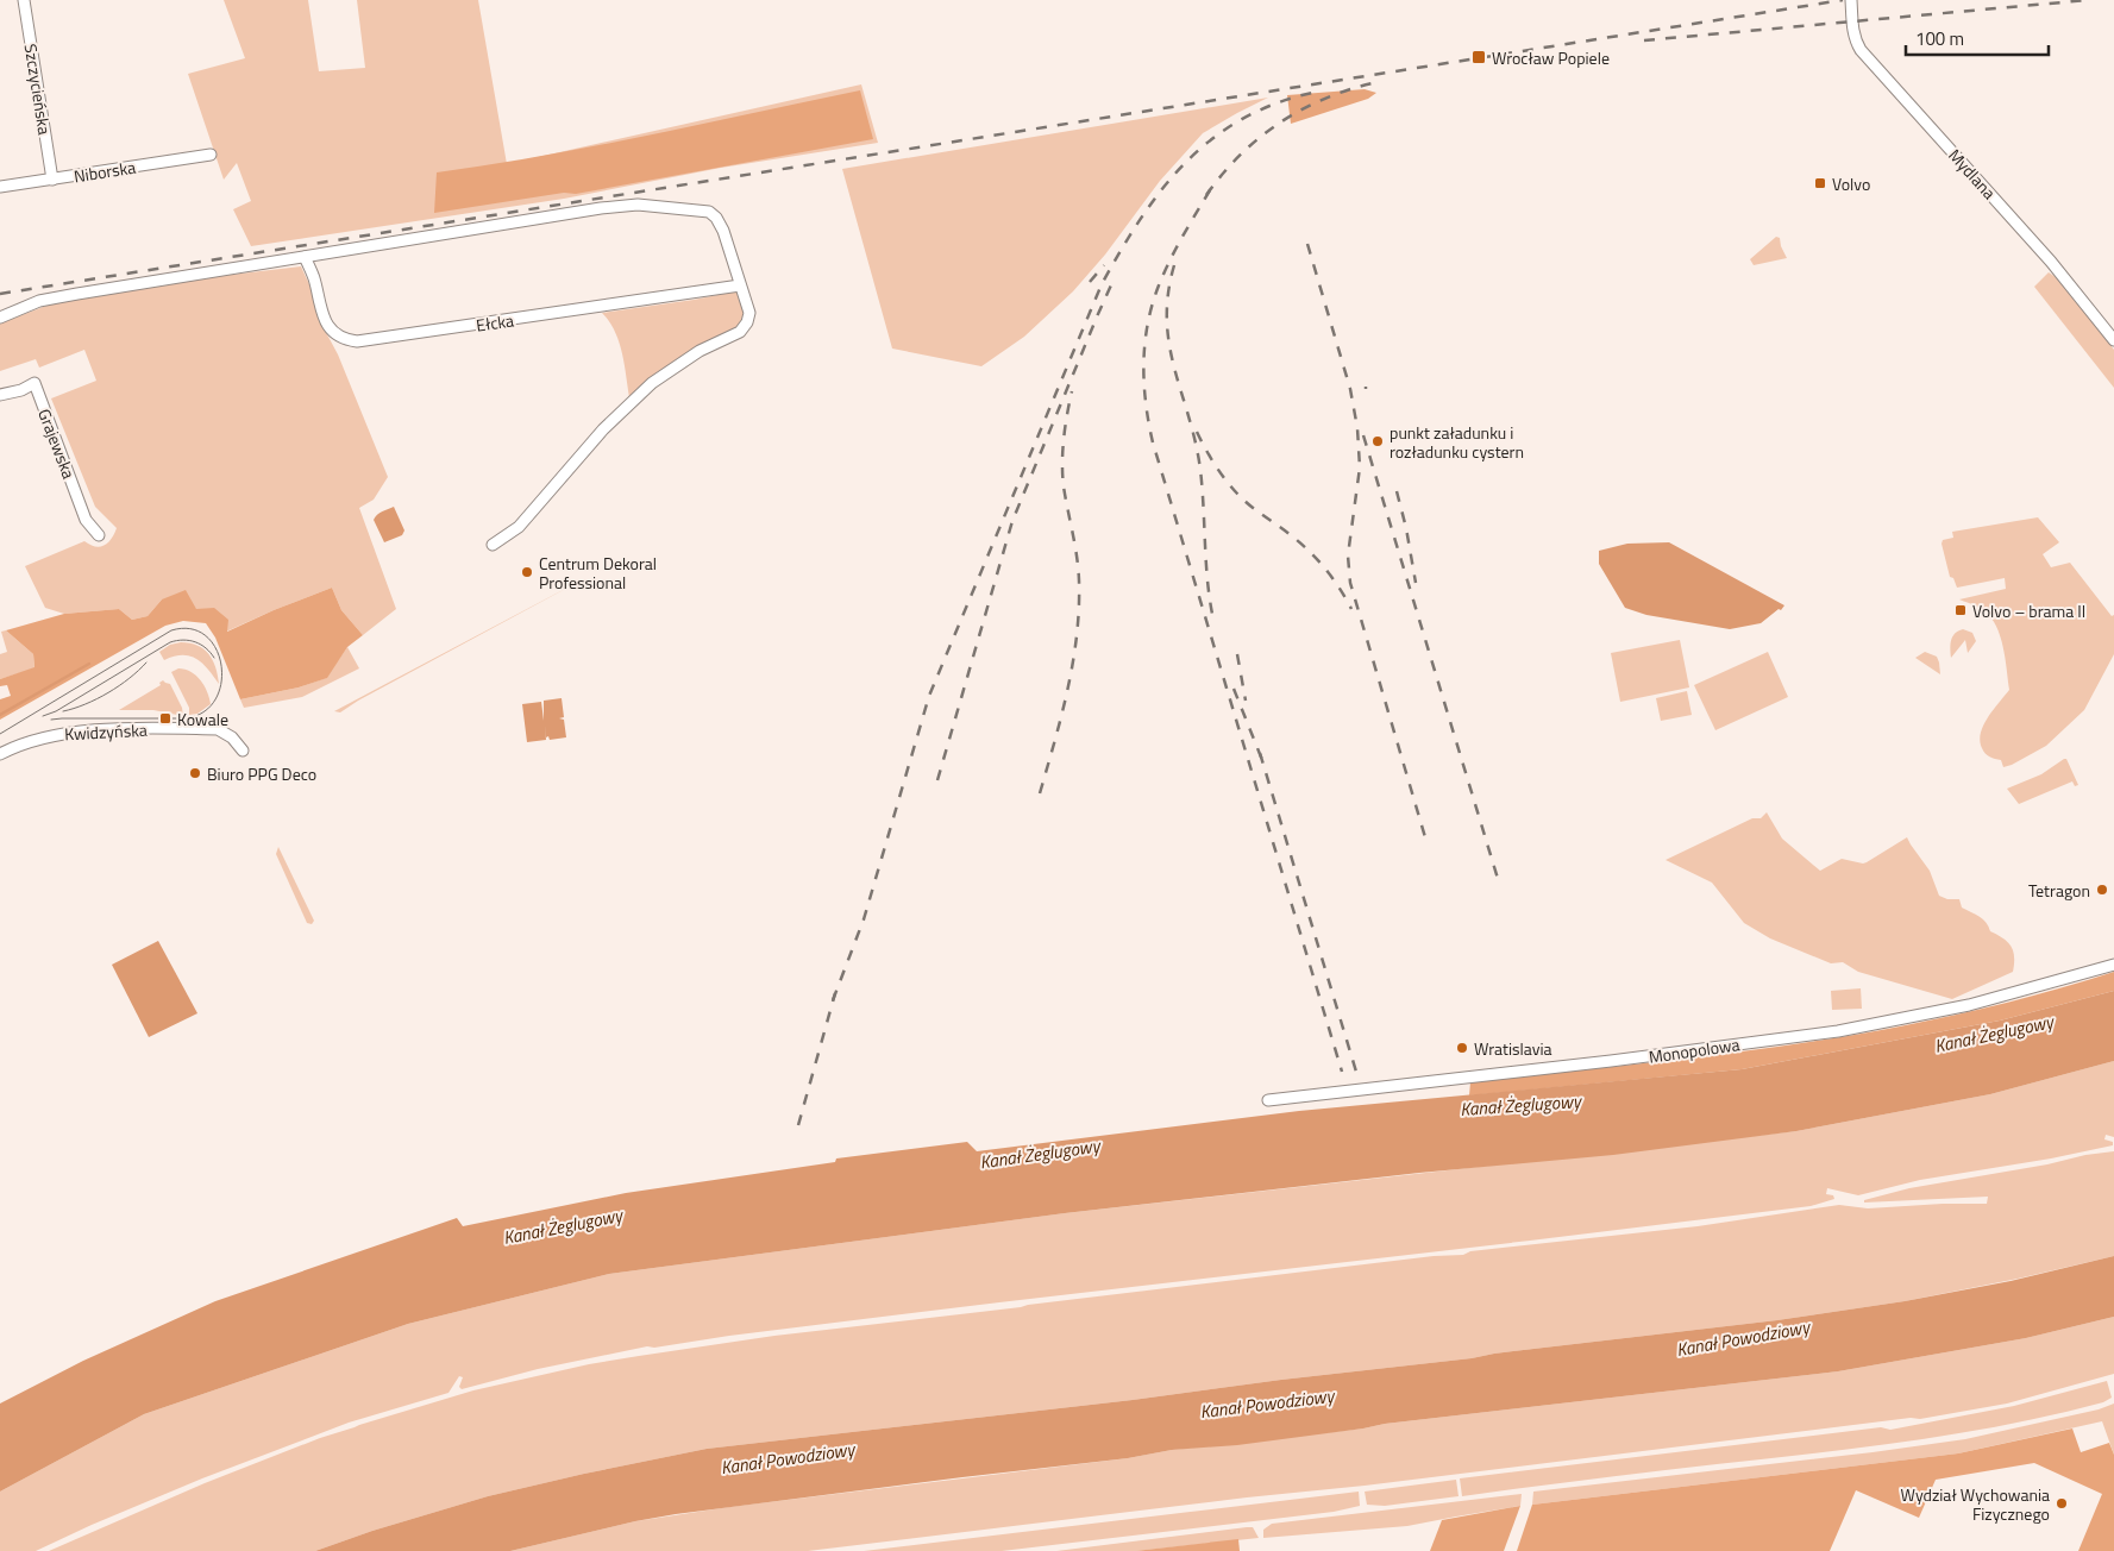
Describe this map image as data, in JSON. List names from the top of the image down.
{
  "streets": {
    "street": [
      "Szczycieńska",
      "Niborska",
      "Mydlana",
      "Ełcka",
      "Grajewska",
      "Kwidzyńska",
      "Monopolowa"
    ]
  },
  "crossings": [
    ["Szczycieńska", "Niborska"]
  ],
  "water": ["Kanał Żeglugowy", "Kanał Powodziowy"],
  "places": {
    "transit": [
      "Wrocław Popiele",
      "Volvo",
      "Volvo – brama II",
      "Kowale"
    ],
    "other": [
      "punkt załadunku i rozładunku cystern",
      "Centrum Dekoral Professional",
      "Biuro PPG Deco",
      "Tetragon",
      "Wratislavia",
      "Wydział Wychowania Fizycznego"
    ]
  },
  "scale_bar": "100 m"
}
